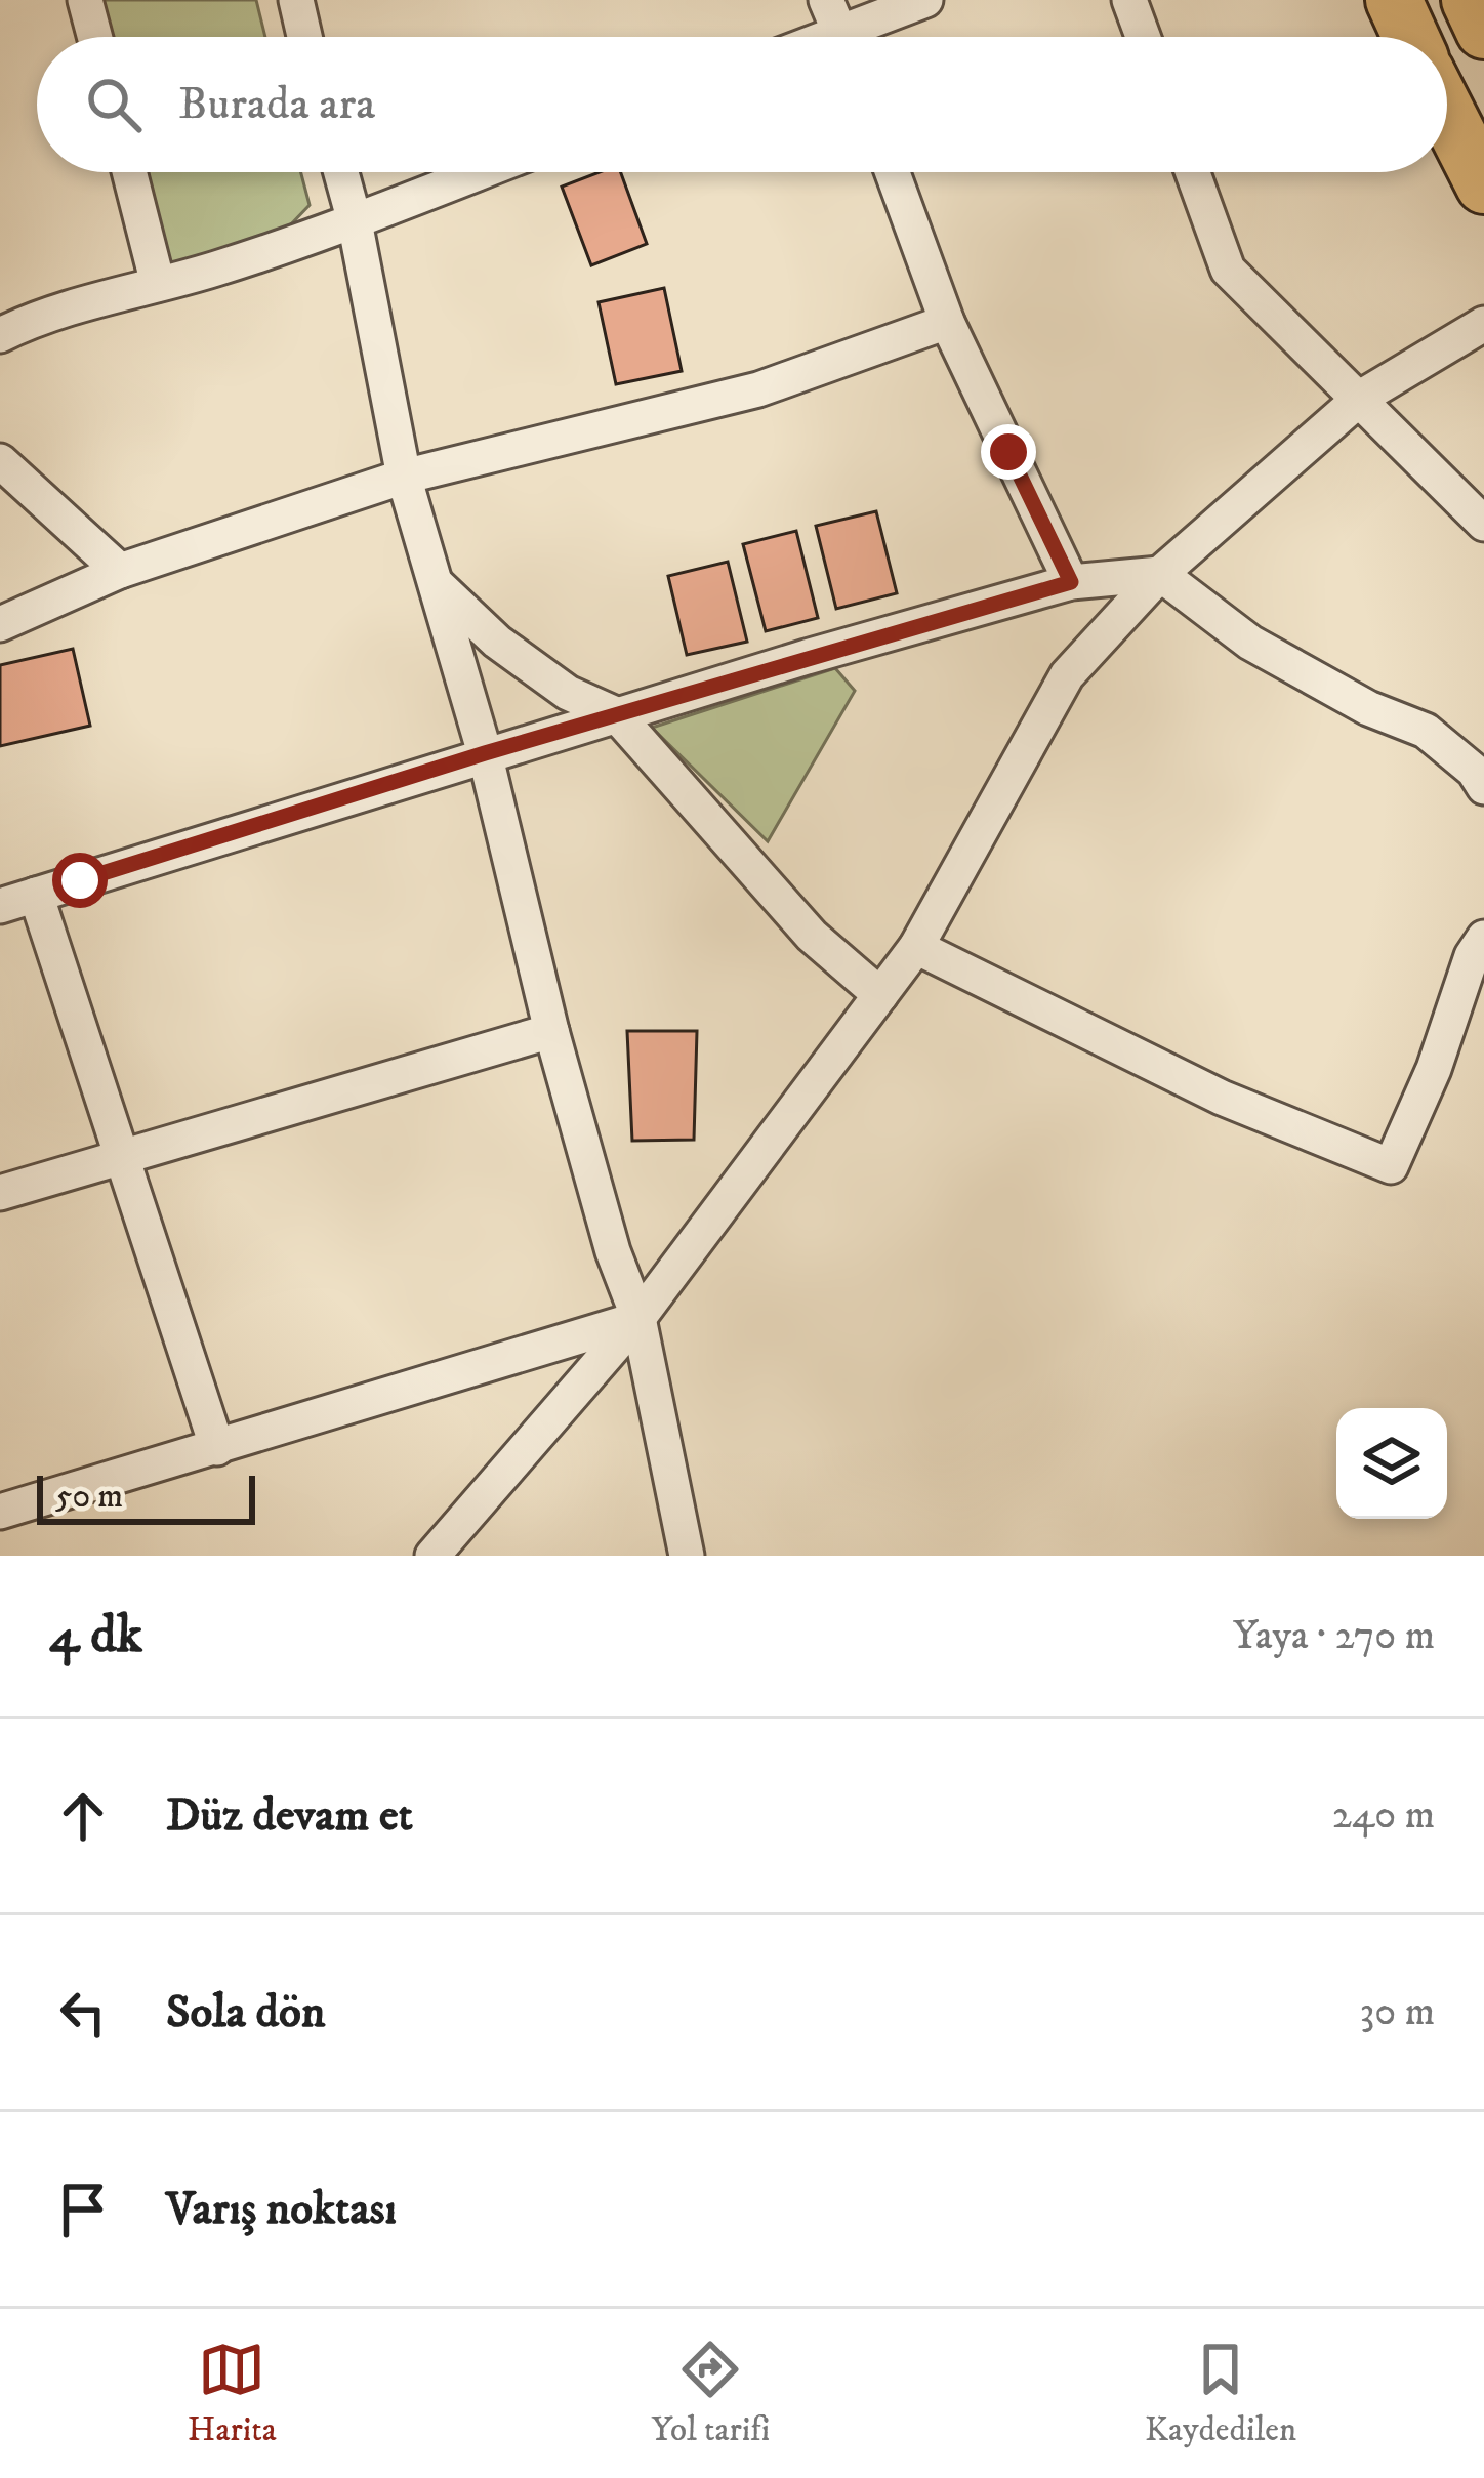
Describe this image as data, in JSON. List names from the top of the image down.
{
  "scale_bar": "50 m",
  "page": {
    "search": "Burada ara",
    "scale": "50 m",
    "heading": ["4 dk", "Yaya · 270 m"],
    "list": [
      ["Düz devam et", "240 m"],
      ["Sola dön", "30 m"],
      "Varış noktası"
    ],
    "nav": ["Harita", "Yol tarifi", "Kaydedilen"]
  }
}
